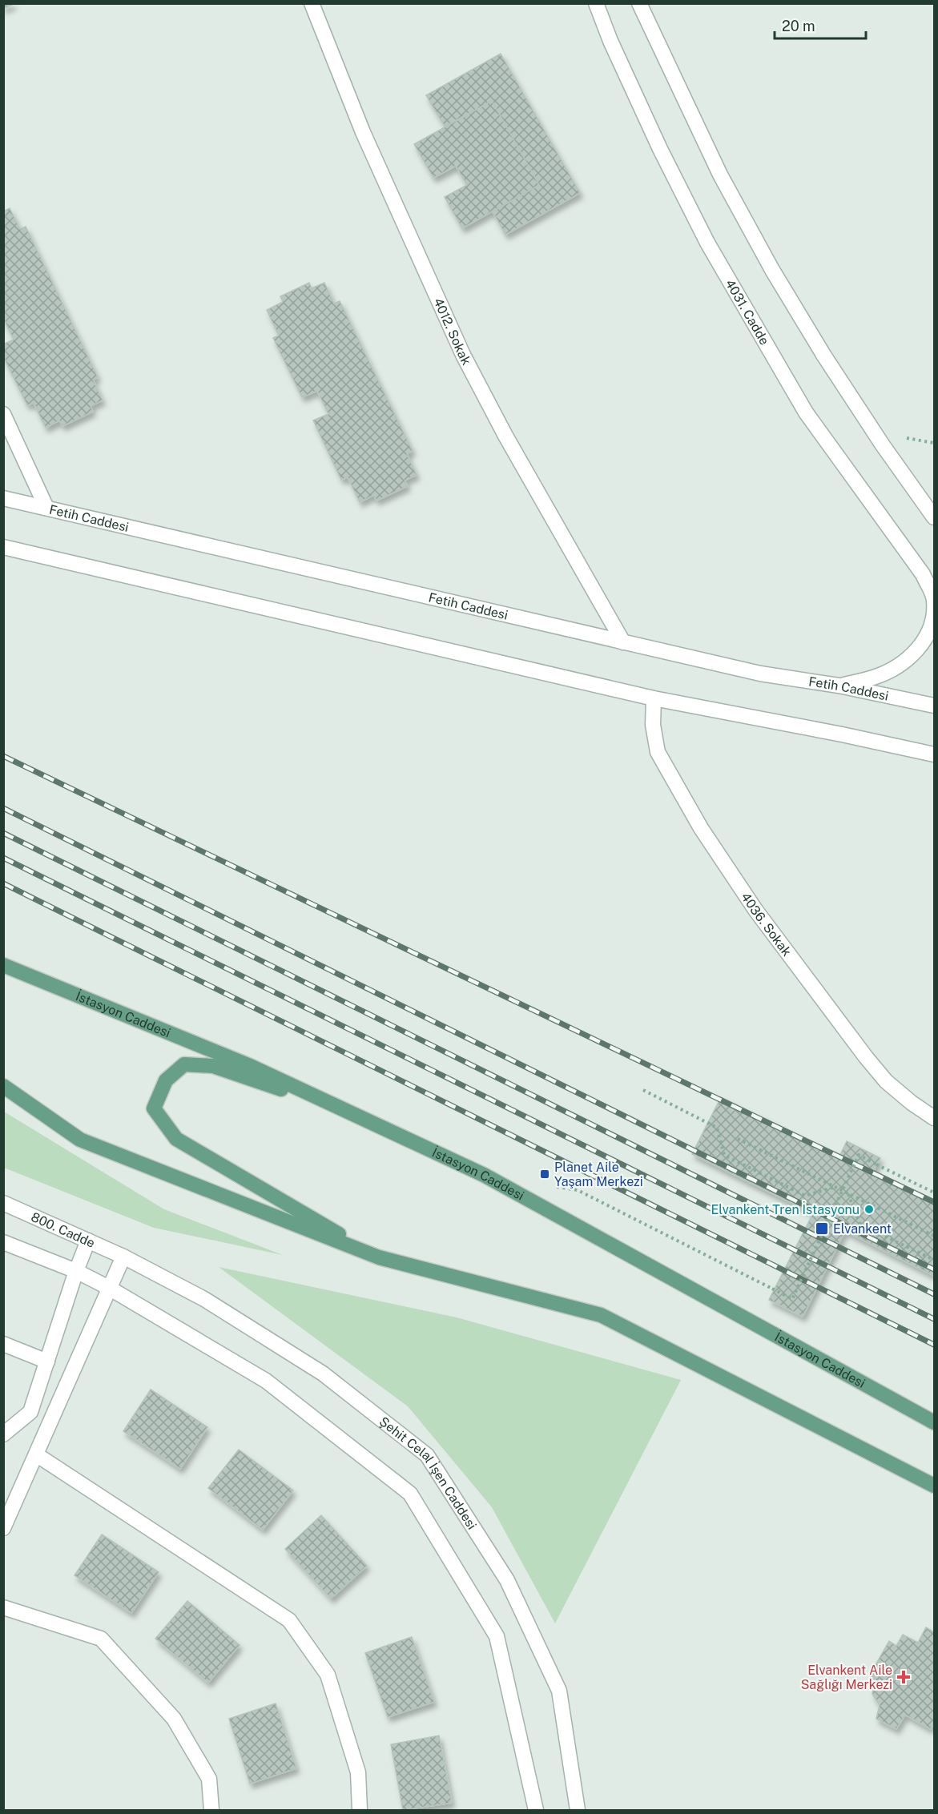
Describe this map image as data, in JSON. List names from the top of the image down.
{
  "streets": {
    "main road": ["İstasyon Caddesi"],
    "street": [
      "4031. Cadde",
      "4012. Sokak",
      "Fetih Caddesi",
      "4036. Sokak",
      "800. Cadde",
      "Şehit Celal İşen Caddesi"
    ]
  },
  "crossings": [
    ["4031. Cadde", "Fetih Caddesi"],
    ["4012. Sokak", "Fetih Caddesi"],
    ["800. Cadde", "Şehit Celal İşen Caddesi"]
  ],
  "places": {
    "transit": ["Planet Aile Yaşam Merkezi", "Elvankent"],
    "other": ["Elvankent Tren İstasyonu"],
    "health": ["Elvankent Aile Sağlığı Merkezi"]
  },
  "scale_bar": "20 m"
}
